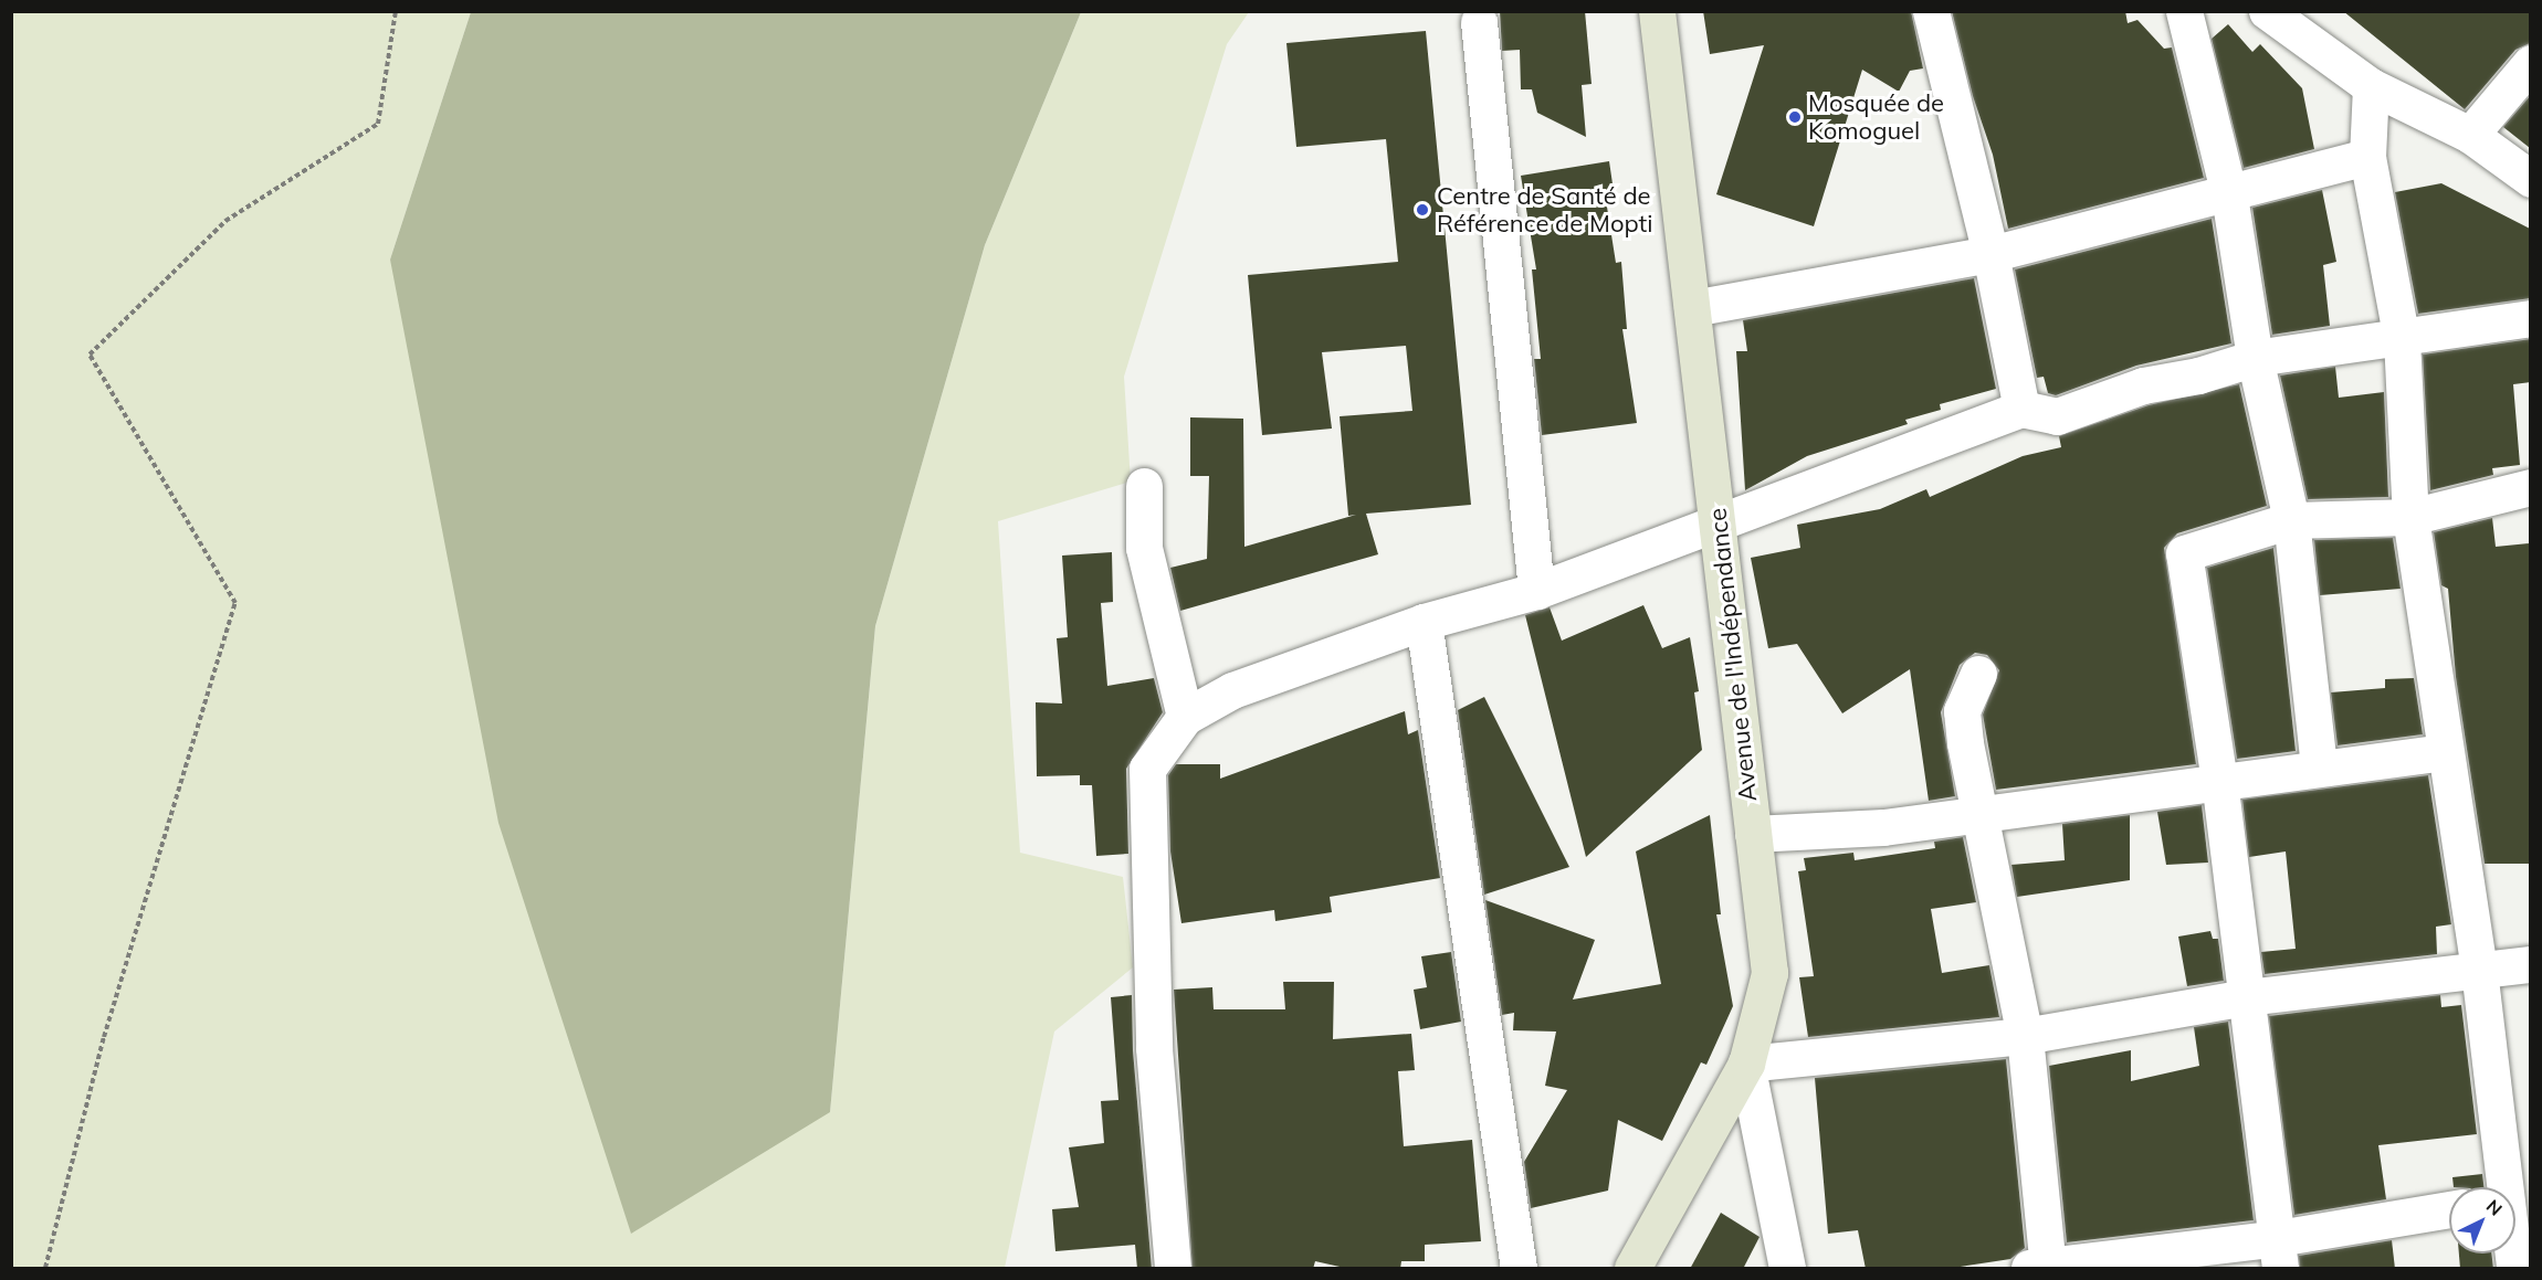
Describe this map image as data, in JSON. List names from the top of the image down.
{
  "streets": {
    "main road": ["Avenue de l'Indépendance"]
  },
  "places": ["Mosquée de Komoguel", "Centre de Santé de Référence de Mopti"],
  "north": "top right"
}
